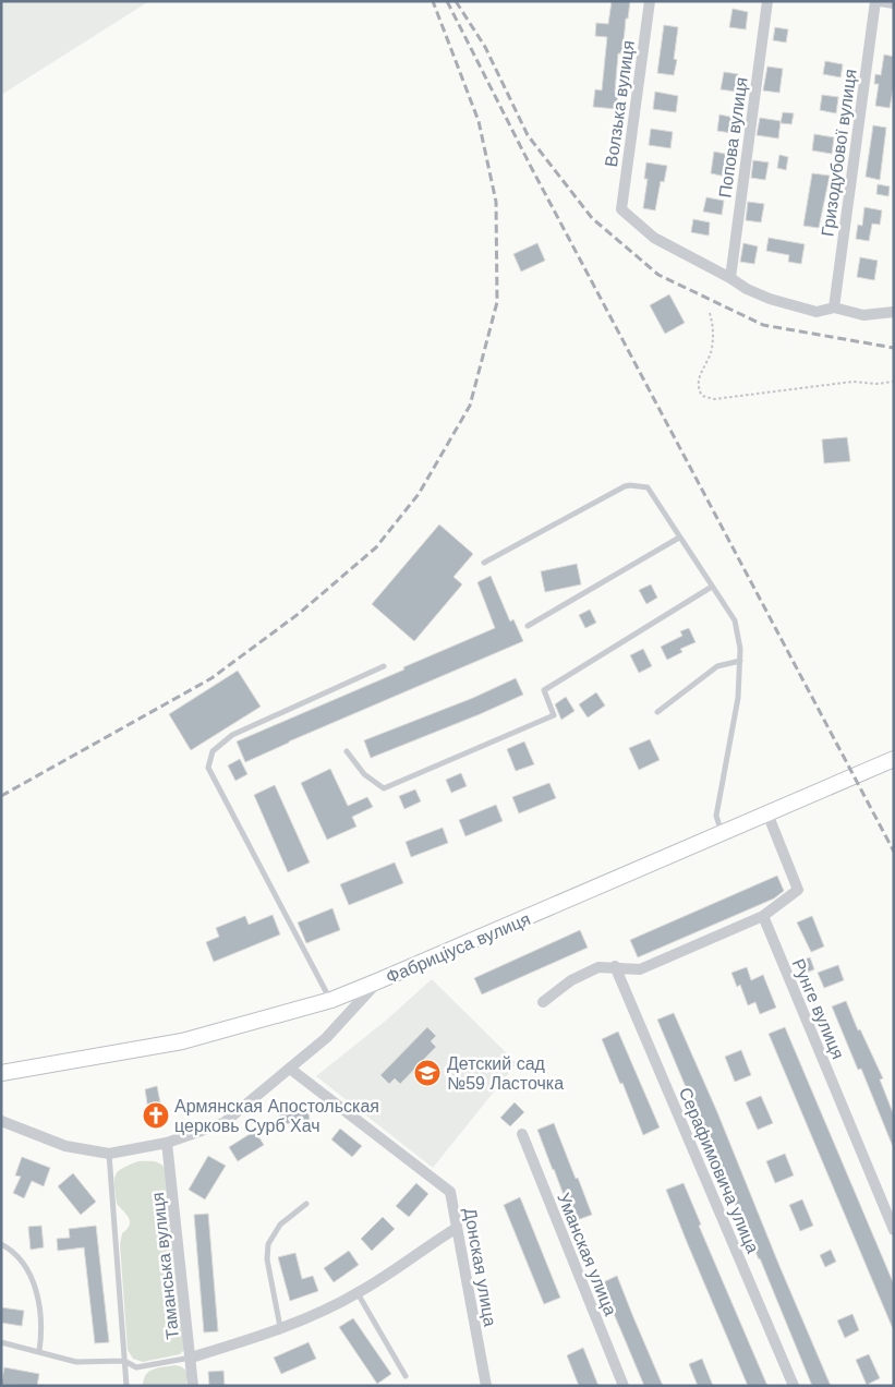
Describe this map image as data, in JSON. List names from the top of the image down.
{
  "streets": {
    "main road": ["Фабриціуса вулиця"],
    "street": [
      "Волзька вулиця",
      "Попова вулиця",
      "Гризодубової вулиця",
      "Рунге вулиця",
      "Серафимовича улица",
      "Уманская улица",
      "Таманська вулиця",
      "Донская улица"
    ]
  },
  "crossings": [
    ["Волзька вулиця", "Попова вулиця"]
  ],
  "places": {
    "school or university": ["Детский сад №59 Ласточка"],
    "church": ["Армянская Апостольская церковь Сурб Хач"]
  }
}
